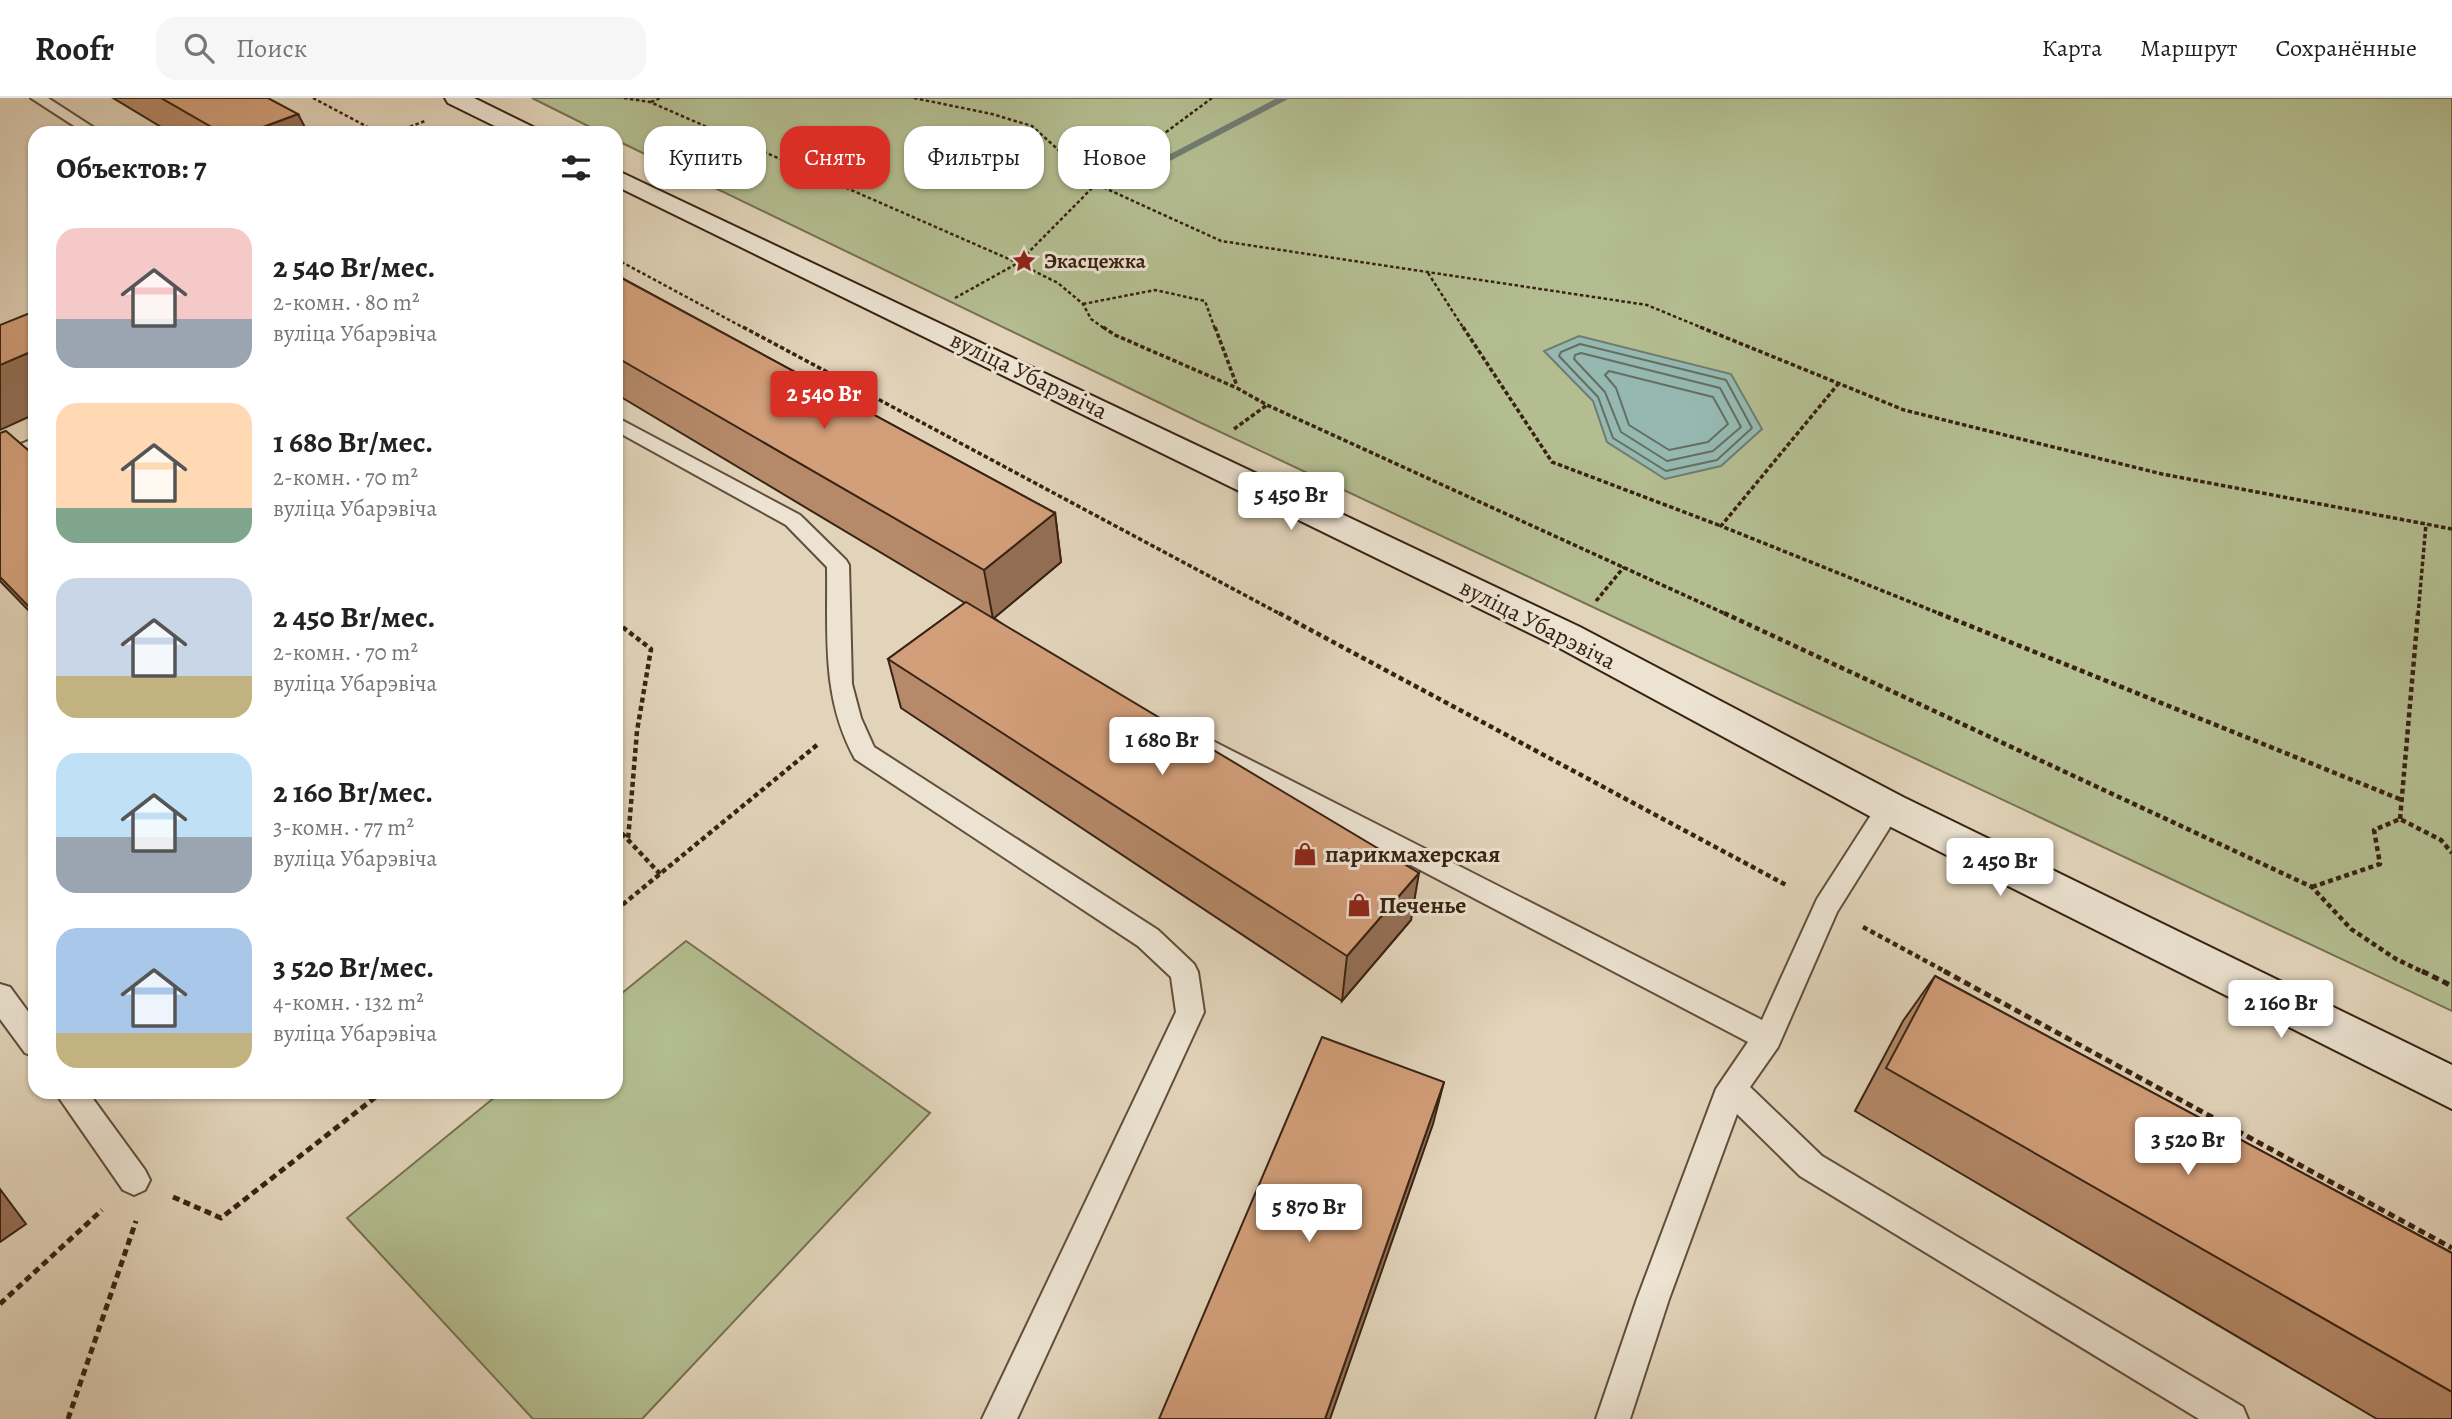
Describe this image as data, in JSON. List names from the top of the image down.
{
  "streets": {
    "main road": ["вуліца Убарэвіча"]
  },
  "places": {
    "place": ["Экасцежка"],
    "shop": ["парикмахерская", "Печенье"]
  },
  "page": {
    "header": "Roofr",
    "search": "Поиск",
    "nav": ["Карта", "Маршрут", "Сохранённые"],
    "chip": [
      "Купить",
      "Снять",
      "Фильтры",
      "Новое"
    ],
    "heading": "Объектов: 7",
    "list": [
      {
        "name": "2 540 Br/мес.",
        "note": "2-комн. · 80 m² · вуліца Убарэвіча"
      },
      {
        "name": "1 680 Br/мес.",
        "note": "2-комн. · 70 m² · вуліца Убарэвіча"
      },
      {
        "name": "2 450 Br/мес.",
        "note": "2-комн. · 70 m² · вуліца Убарэвіча"
      },
      {
        "name": "2 160 Br/мес.",
        "note": "3-комн. · 77 m² · вуліца Убарэвіча"
      },
      {
        "name": "3 520 Br/мес.",
        "note": "4-комн. · 132 m² · вуліца Убарэвіча"
      }
    ],
    "price": [
      "2 540 Br",
      "5 450 Br",
      "1 680 Br",
      "2 450 Br",
      "2 160 Br",
      "3 520 Br",
      "5 870 Br"
    ]
  }
}
